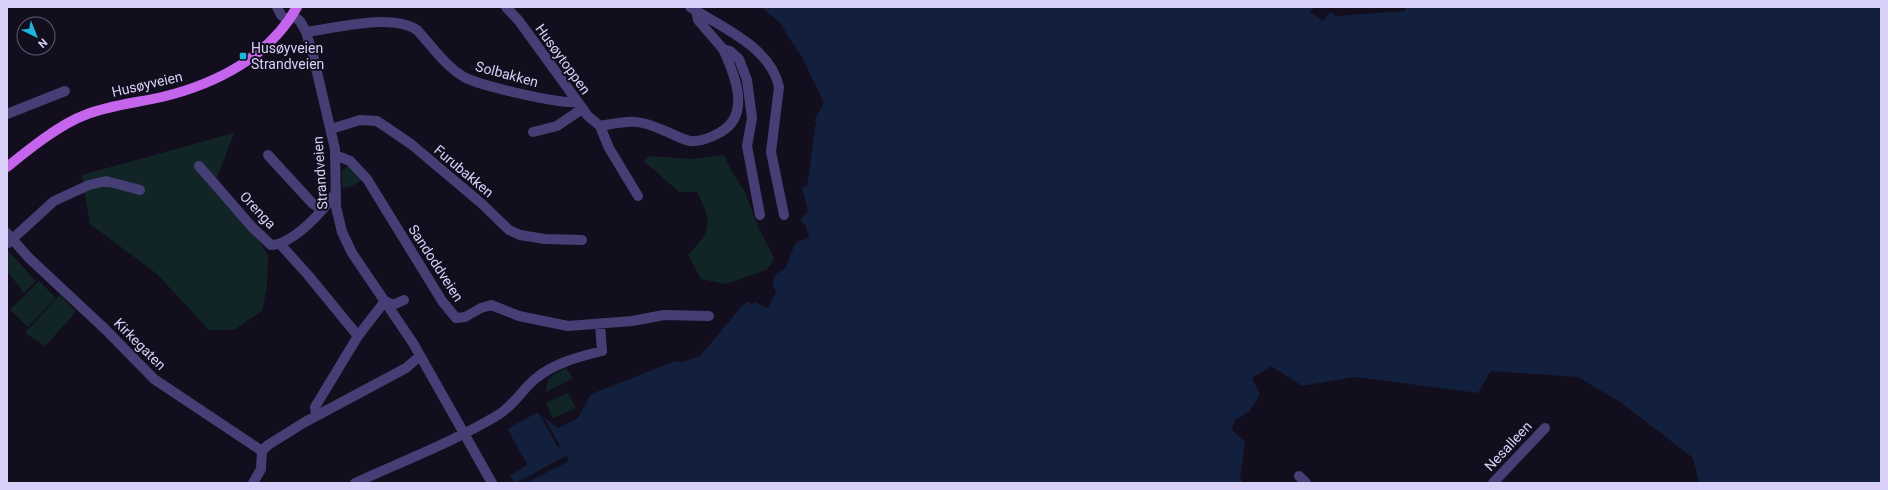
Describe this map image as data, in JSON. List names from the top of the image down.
{
  "streets": {
    "main road": ["Husøyveien"],
    "street": [
      "Husøytoppen",
      "Solbakken",
      "Furubakken",
      "Strandveien",
      "Orenga",
      "Sandoddveien",
      "Kirkegaten",
      "Nesalleen"
    ]
  },
  "crossings": [
    ["Husøytoppen", "Solbakken"],
    ["Solbakken", "Strandveien"],
    ["Husøyveien", "Strandveien"],
    ["Furubakken", "Strandveien"],
    ["Strandveien", "Orenga"],
    ["Strandveien", "Sandoddveien"]
  ],
  "places": {
    "transit": ["Husøyveien Strandveien"]
  },
  "north": "bottom right"
}
